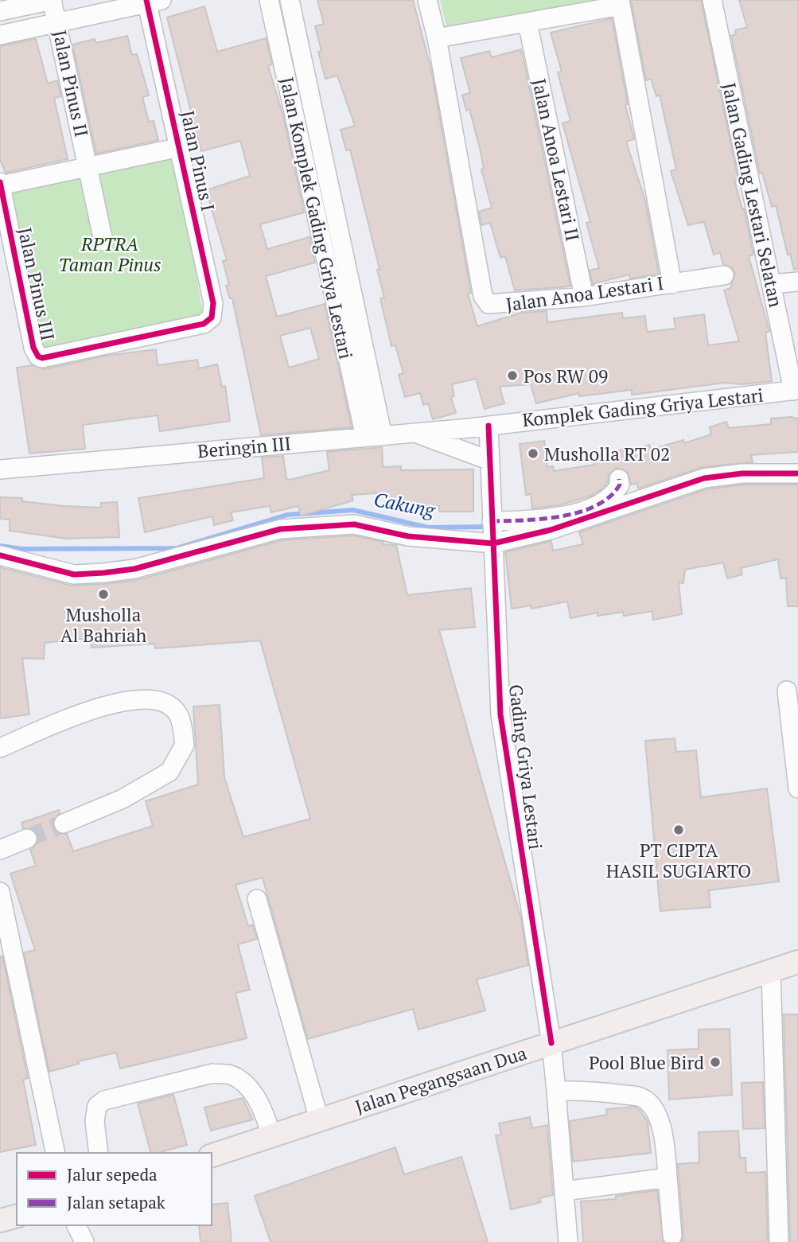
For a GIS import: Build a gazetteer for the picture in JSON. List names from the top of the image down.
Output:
{
  "streets": {
    "main road": ["Jalan Pegangsaan Dua"],
    "street": [
      "Jalan Pinus II",
      "Jalan Anoa Lestari II",
      "Jalan Pinus I",
      "Jalan Gading Lestari Selatan",
      "Jalan Komplek Gading Griya Lestari",
      "Jalan Pinus III",
      "Jalan Anoa Lestari I",
      "Komplek Gading Griya Lestari",
      "Beringin III",
      "Gading Griya Lestari"
    ]
  },
  "crossings": [
    ["Jalan Anoa Lestari II", "Jalan Anoa Lestari I"],
    ["Jalan Pinus I", "Jalan Pinus III"],
    ["Jalan Gading Lestari Selatan", "Komplek Gading Griya Lestari"],
    ["Jalan Komplek Gading Griya Lestari", "Beringin III"],
    ["Komplek Gading Griya Lestari", "Beringin III"],
    ["Komplek Gading Griya Lestari", "Gading Griya Lestari"],
    ["Beringin III", "Gading Griya Lestari"],
    ["Gading Griya Lestari", "Jalan Pegangsaan Dua"]
  ],
  "water": ["Cakung"],
  "parks": ["RPTRA Taman Pinus"],
  "places": [
    "Pos RW 09",
    "Musholla RT 02",
    "Musholla Al Bahriah",
    "PT CIPTA HASIL SUGIARTO",
    "Pool Blue Bird"
  ],
  "legend": ["Jalur sepeda", "Jalan setapak"]
}
